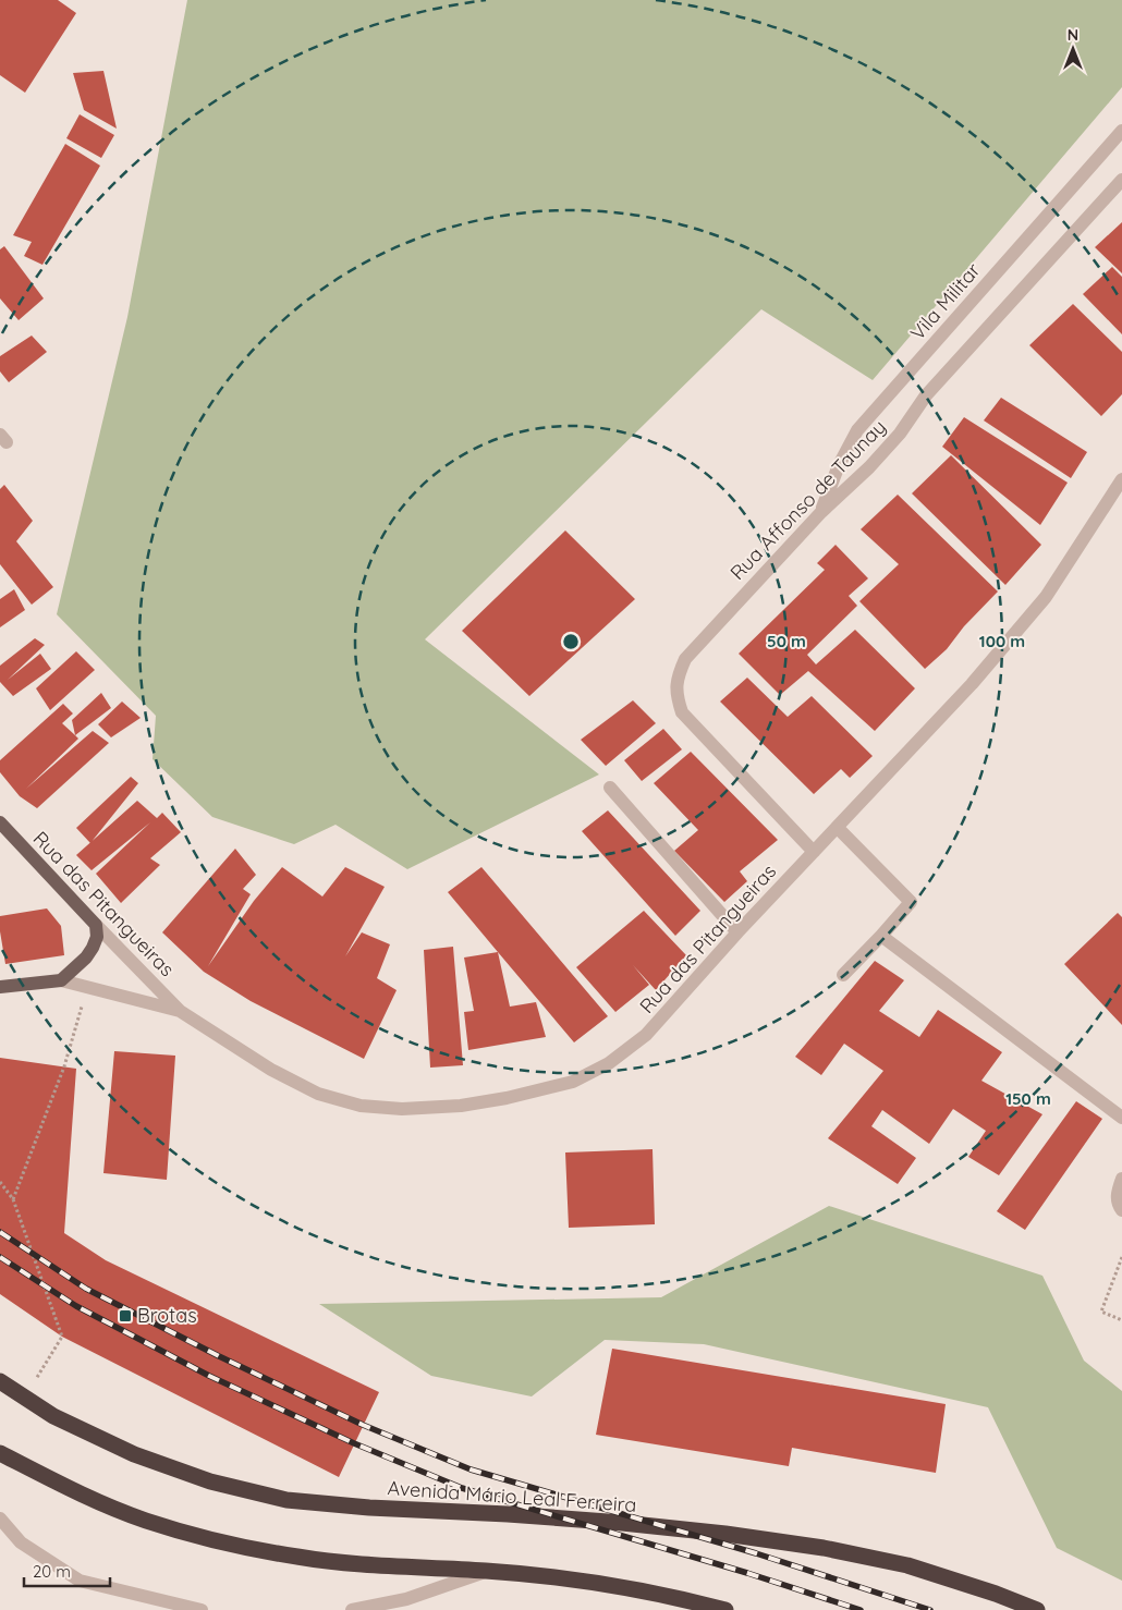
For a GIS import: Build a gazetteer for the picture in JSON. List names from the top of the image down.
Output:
{
  "streets": {
    "highway": ["Avenida Mário Leal Ferreira"],
    "main road": ["Rua das Pitangueiras"],
    "street": ["Vila Militar", "Rua Affonso de Taunay"]
  },
  "crossings": [
    ["Vila Militar", "Rua Affonso de Taunay"],
    ["Rua Affonso de Taunay", "Rua das Pitangueiras"]
  ],
  "places": {
    "transit": ["Brotas"]
  },
  "scale_bar": "20 m",
  "north": "top",
  "rings": ["50 m", "100 m", "150 m"]
}
